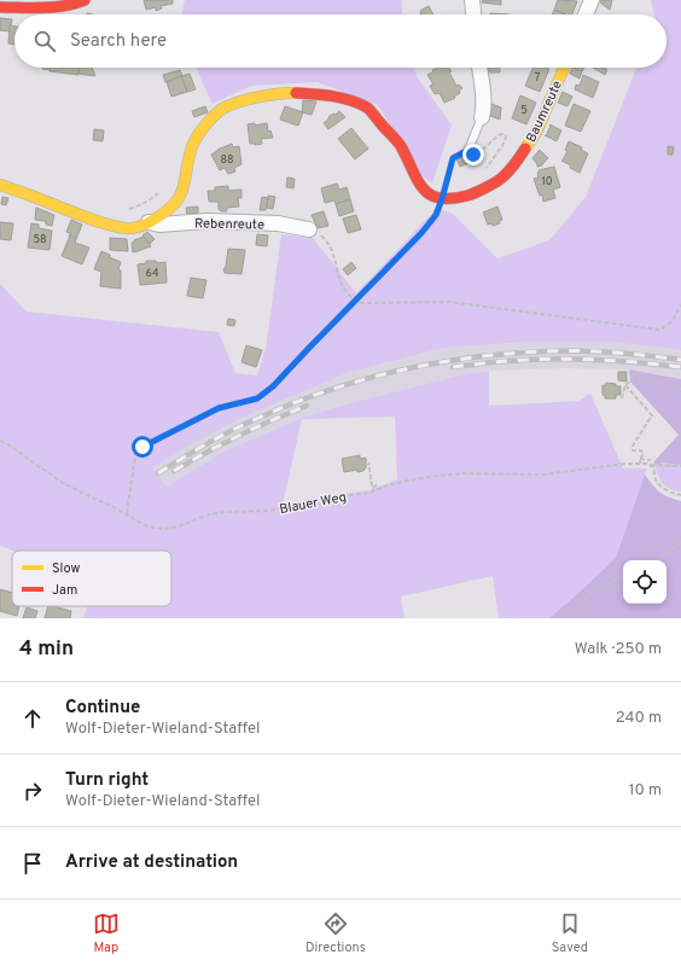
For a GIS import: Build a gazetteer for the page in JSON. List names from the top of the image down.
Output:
{
  "streets": {
    "street": ["Baumreute", "Rebenreute"],
    "path": ["Blauer Weg"]
  },
  "crossings": [
    ["Baumreute", "Rebenreute"]
  ],
  "house_numbers": [
    "7",
    "5",
    "88",
    "10",
    "58",
    "64"
  ],
  "legend": ["Slow", "Jam"],
  "page": {
    "search": "Search here",
    "heading": ["4 min", "Walk · 250 m"],
    "list": [
      ["Continue", "Wolf-Dieter-Wieland-Staffel", "240 m"],
      ["Turn right", "Wolf-Dieter-Wieland-Staffel", "10 m"],
      "Arrive at destination"
    ],
    "nav": ["Map", "Directions", "Saved"]
  }
}
